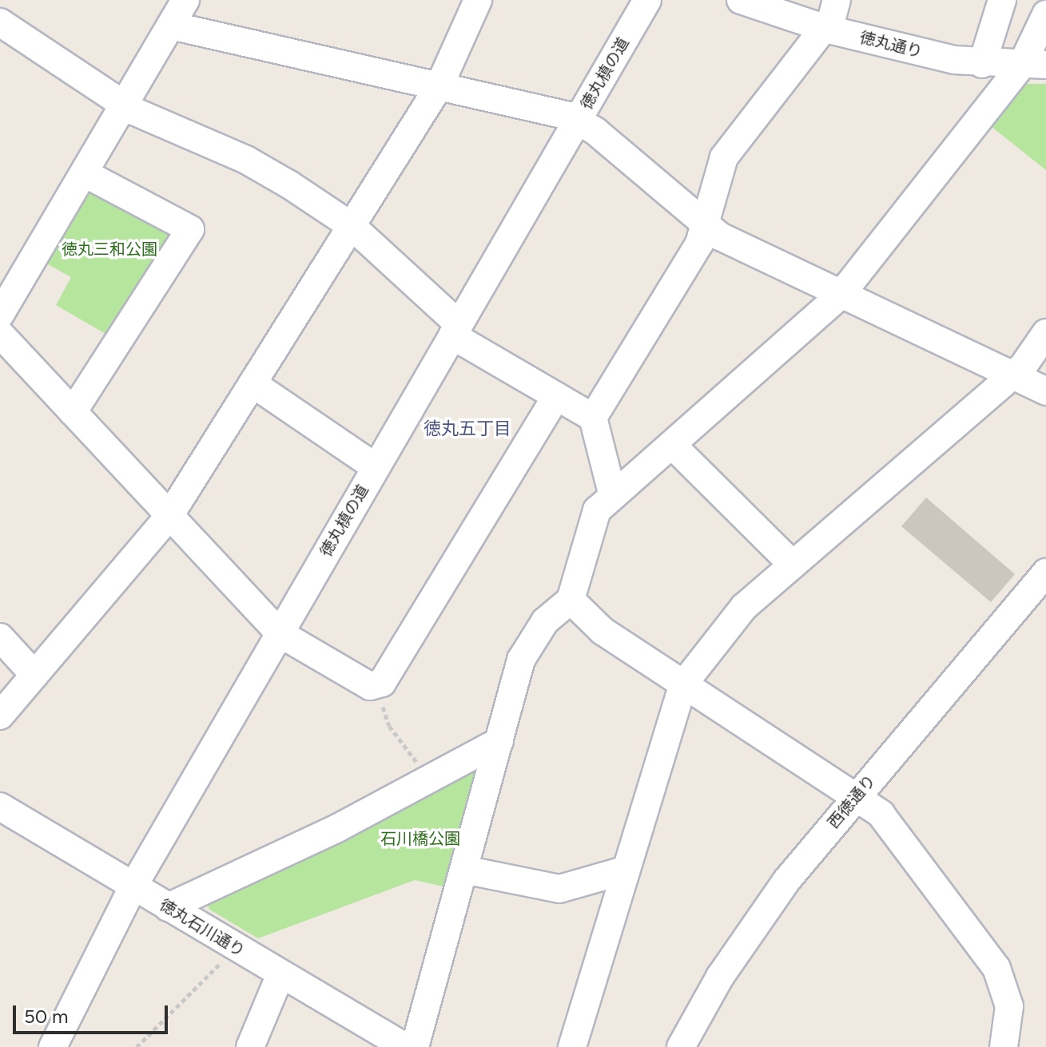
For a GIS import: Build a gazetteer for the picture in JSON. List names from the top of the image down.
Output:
{
  "streets": {
    "street": [
      "徳丸通り",
      "徳丸槙の道",
      "西徳通り",
      "徳丸石川通り"
    ]
  },
  "crossings": [
    ["徳丸槙の道", "徳丸石川通り"]
  ],
  "districts": ["徳丸五丁目"],
  "parks": ["徳丸三和公園", "石川橋公園"],
  "scale_bar": "50 m"
}
